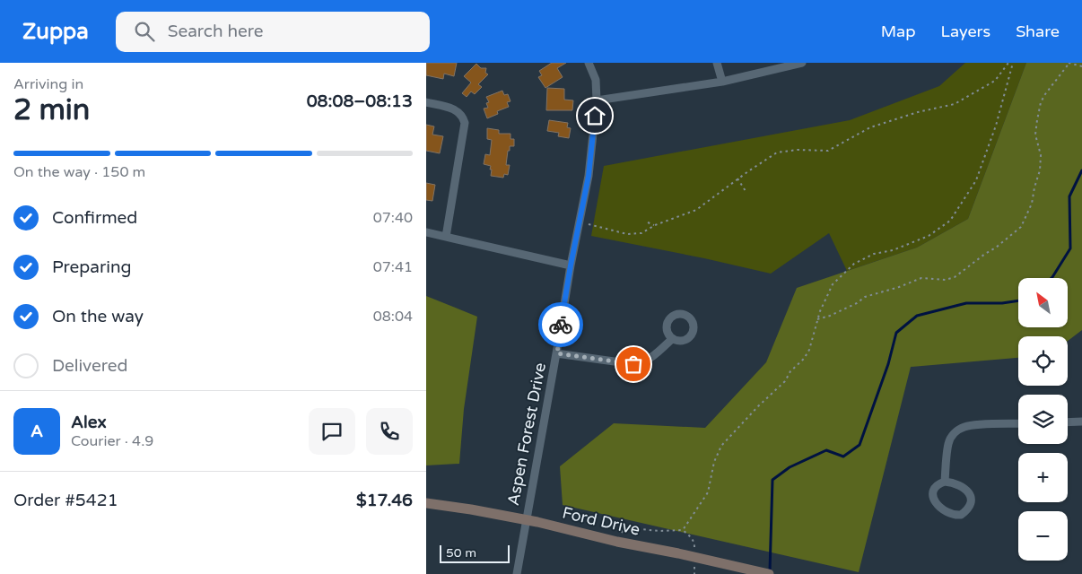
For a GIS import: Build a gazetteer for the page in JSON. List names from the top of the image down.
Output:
{
  "streets": {
    "main road": ["Ford Drive"],
    "street": ["Aspen Forest Drive"]
  },
  "crossings": [
    ["Aspen Forest Drive", "Ford Drive"]
  ],
  "scale_bar": "50 m",
  "north": "top left",
  "page": {
    "header": "Zuppa",
    "search": "Search here",
    "nav": ["Map", "Layers", "Share"],
    "heading": ["2 min", "Arriving in", "08:08–08:13"],
    "panel": [
      "Alex",
      "Courier · 4.9",
      "Order #5421",
      "$17.46"
    ],
    "bar": "On the way · 150 m",
    "list": [
      ["Confirmed", "07:40"],
      ["Preparing", "07:41"],
      ["On the way", "08:04"],
      "Delivered"
    ],
    "map_buttons": ["+", "−"],
    "round": "A",
    "scale": "50 m"
  }
}
